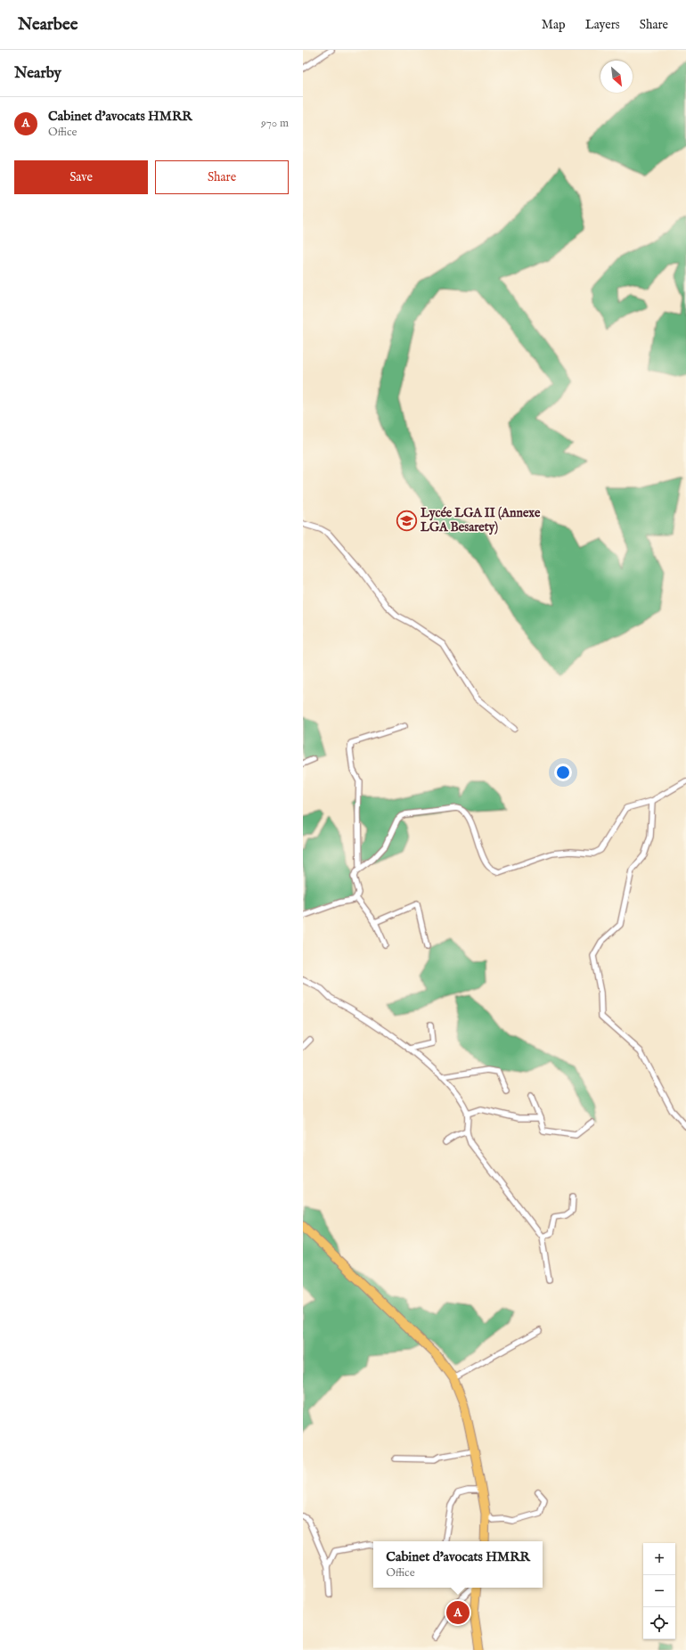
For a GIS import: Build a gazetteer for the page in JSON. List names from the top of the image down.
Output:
{
  "places": {
    "school or university": ["Lycée LGA II (Annexe LGA Besarety)"]
  },
  "north": "bottom right",
  "page": {
    "header": "Nearbee",
    "nav": ["Map", "Layers", "Share"],
    "heading": "Nearby",
    "list": [
      {
        "mark": "A",
        "name": "Cabinet d'avocats HMRR",
        "note": "Office",
        "value": "970 m"
      }
    ],
    "buttons": ["Save", "Share"],
    "popup": ["Cabinet d'avocats HMRR", "Office"],
    "map_buttons": ["+", "−"],
    "pins": "A"
  }
}
